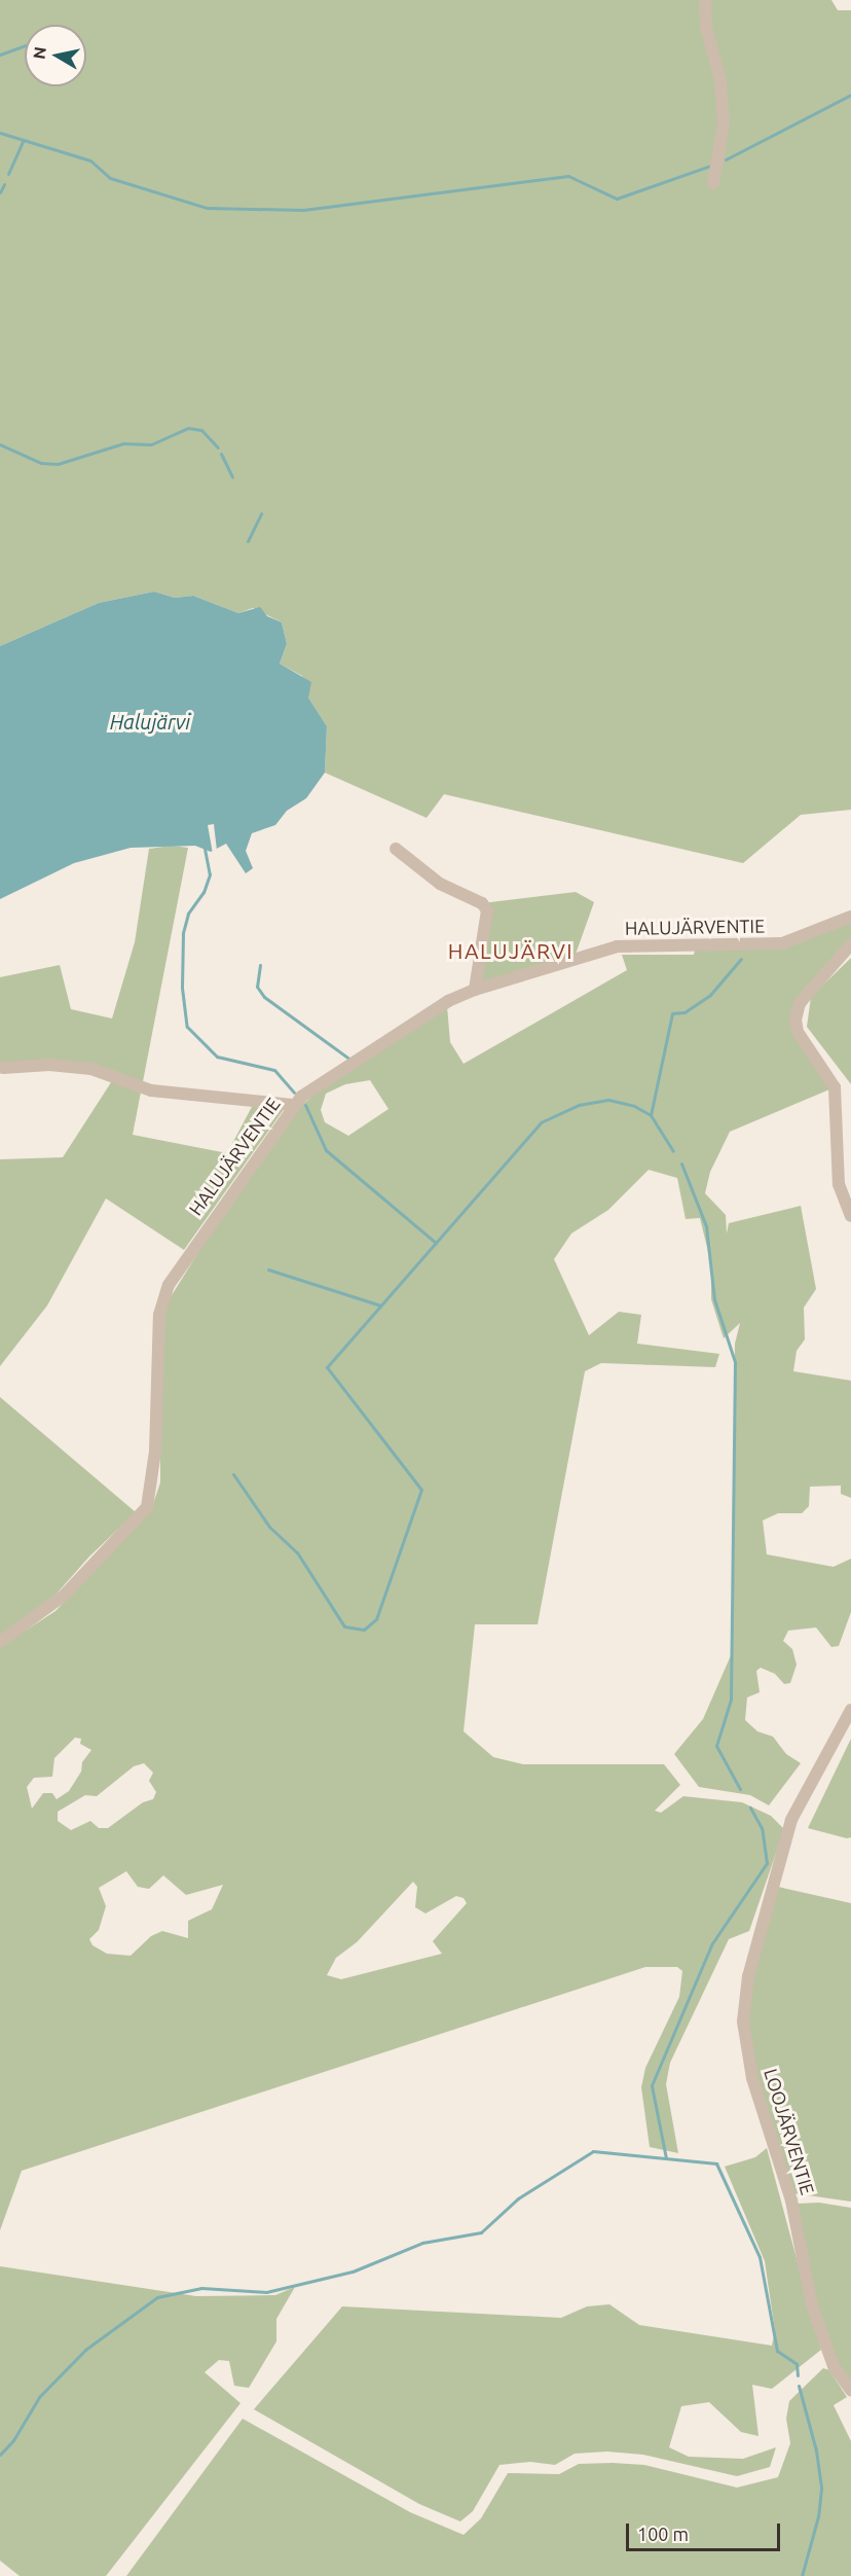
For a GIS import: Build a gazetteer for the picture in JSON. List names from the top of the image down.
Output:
{
  "streets": {
    "street": ["HALUJÄRVENTIE", "LOOJÄRVENTIE"]
  },
  "districts": ["HALUJÄRVI"],
  "water": ["Halujärvi"],
  "scale_bar": "100 m",
  "north": "left"
}
